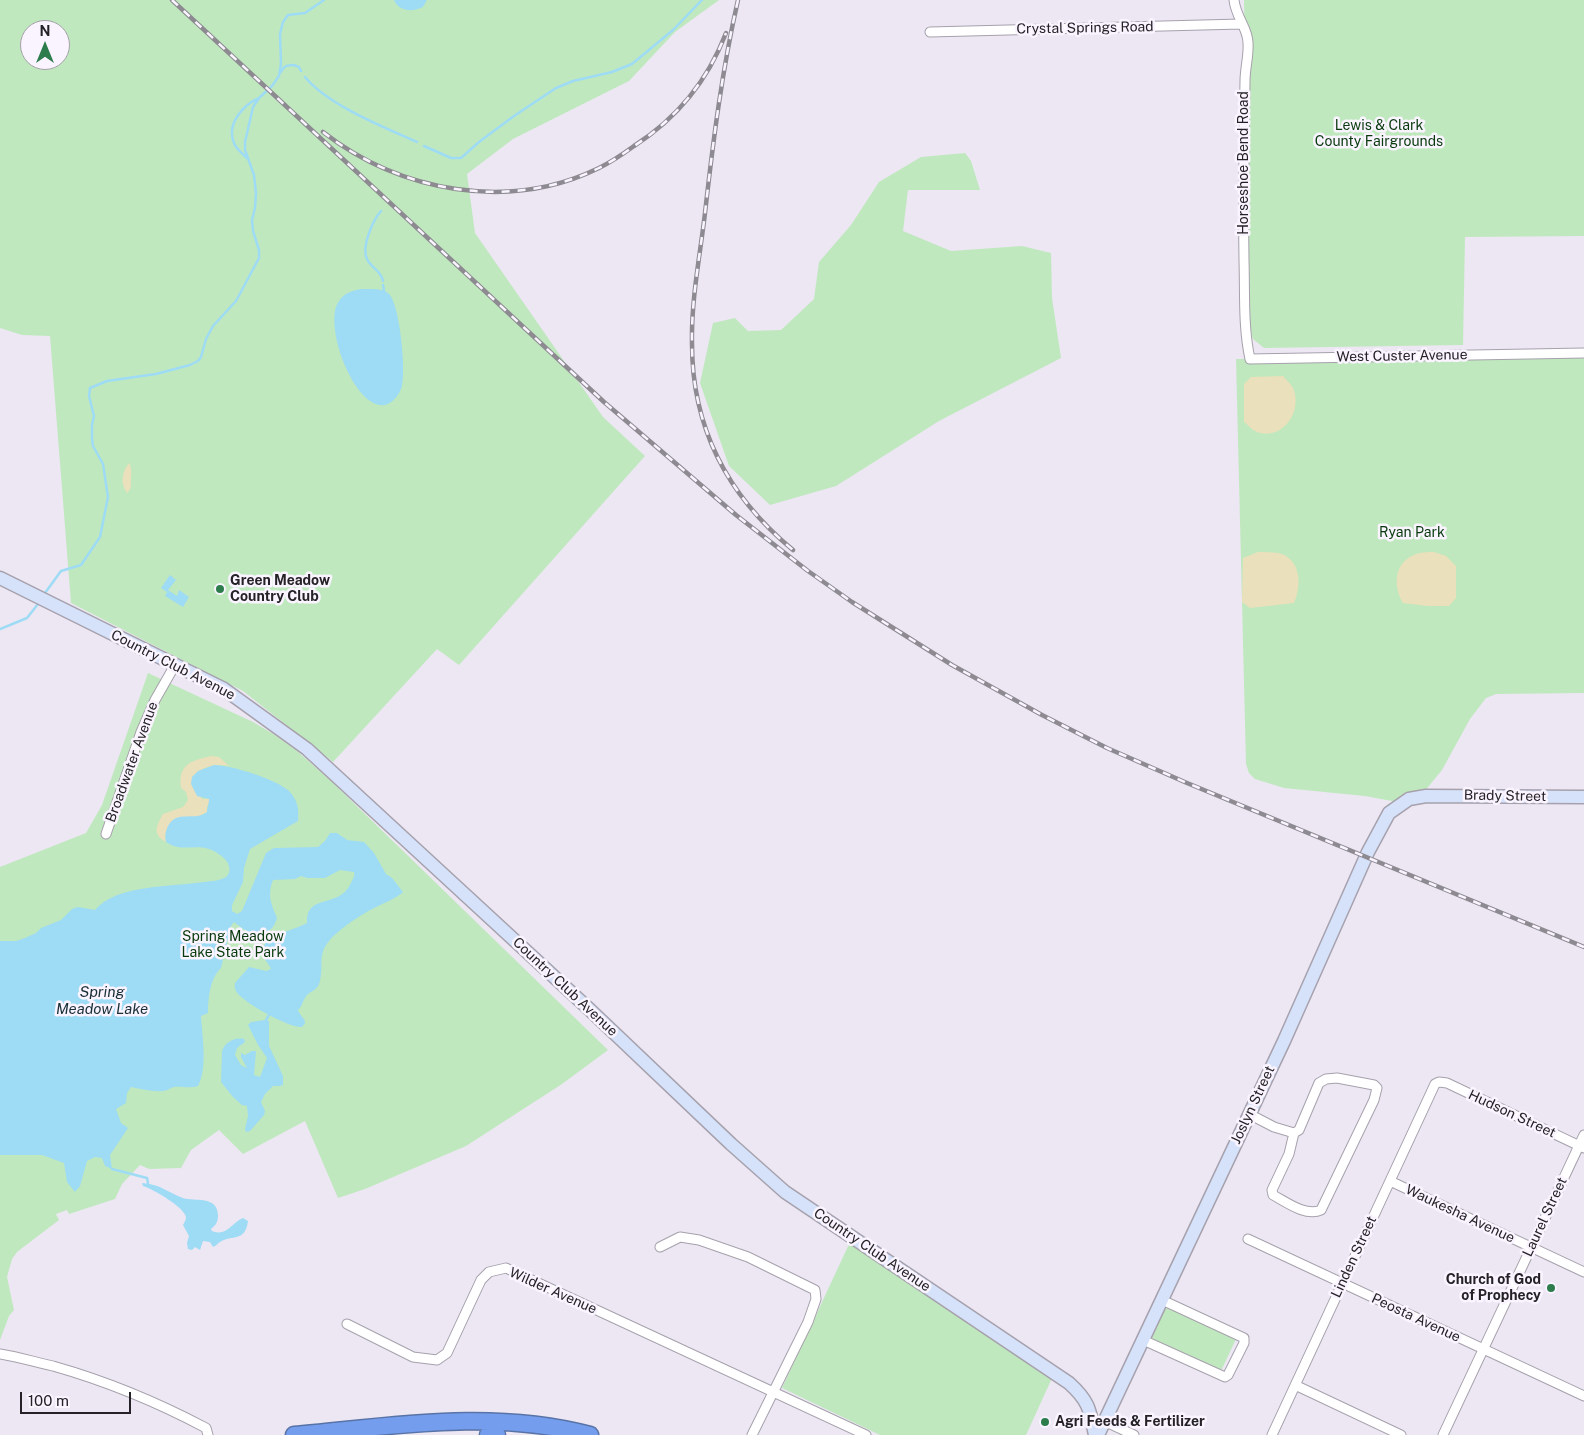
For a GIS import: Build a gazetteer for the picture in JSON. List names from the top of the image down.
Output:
{
  "streets": {
    "street": [
      "Crystal Springs Road",
      "Horseshoe Bend Road",
      "West Custer Avenue",
      "Country Club Avenue",
      "Broadwater Avenue",
      "Brady Street",
      "Joslyn Street",
      "Hudson Street",
      "Waukesha Avenue",
      "Laurel Street",
      "Linden Street",
      "Wilder Avenue",
      "Peosta Avenue"
    ]
  },
  "crossings": [
    ["Crystal Springs Road", "Horseshoe Bend Road"],
    ["Horseshoe Bend Road", "West Custer Avenue"],
    ["Country Club Avenue", "Broadwater Avenue"],
    ["Country Club Avenue", "Joslyn Street"],
    ["Brady Street", "Joslyn Street"],
    ["Hudson Street", "Laurel Street"],
    ["Hudson Street", "Linden Street"],
    ["Waukesha Avenue", "Laurel Street"],
    ["Waukesha Avenue", "Linden Street"],
    ["Laurel Street", "Peosta Avenue"],
    ["Linden Street", "Peosta Avenue"]
  ],
  "water": ["Spring Meadow Lake"],
  "parks": ["Lewis & Clark County Fairgrounds", "Ryan Park", "Spring Meadow Lake State Park"],
  "places": ["Green Meadow Country Club", "Church of God of Prophecy", "Agri Feeds & Fertilizer"],
  "scale_bar": "100 m",
  "north": "top"
}
